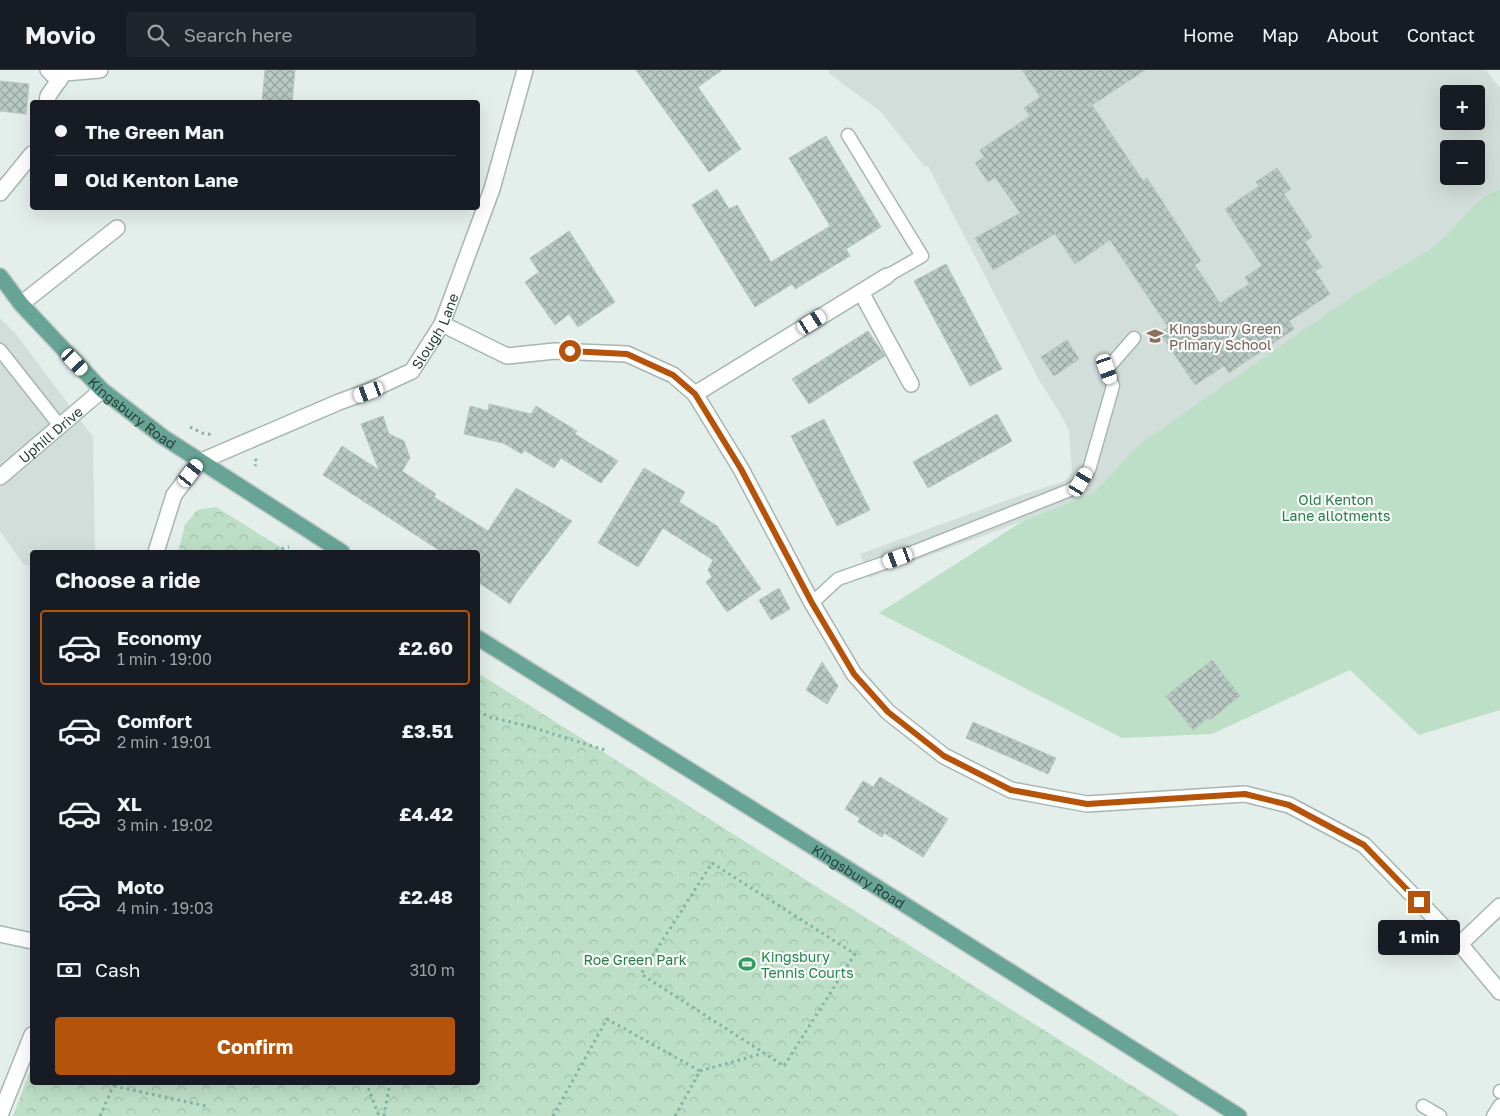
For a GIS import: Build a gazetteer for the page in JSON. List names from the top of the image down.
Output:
{
  "streets": {
    "main road": ["Kingsbury Road"],
    "street": ["Slough Lane", "Uphill Drive"]
  },
  "crossings": [
    ["Slough Lane", "Kingsbury Road"],
    ["Kingsbury Road", "Uphill Drive"]
  ],
  "parks": ["Old Kenton Lane allotments", "Roe Green Park"],
  "places": {
    "school or university": ["Kingsbury Green Primary School"],
    "sports": ["Kingsbury Tennis Courts"]
  },
  "page": {
    "header": "Movio",
    "search": "Search here",
    "nav": [
      "Home",
      "Map",
      "About",
      "Contact"
    ],
    "map_buttons": ["+", "−"],
    "banner": ["The Green Man", "Old Kenton Lane"],
    "heading": "Choose a ride",
    "list": [
      {
        "name": "Economy",
        "note": "1 min · 19:00",
        "value": "£2.60"
      },
      {
        "name": "Comfort",
        "note": "2 min · 19:01",
        "value": "£3.51"
      },
      {
        "name": "XL",
        "note": "3 min · 19:02",
        "value": "£4.42"
      },
      {
        "name": "Moto",
        "note": "4 min · 19:03",
        "value": "£2.48"
      }
    ],
    "bubble": "1 min",
    "pay": ["Cash", "310 m"],
    "buttons": "Confirm"
  }
}
